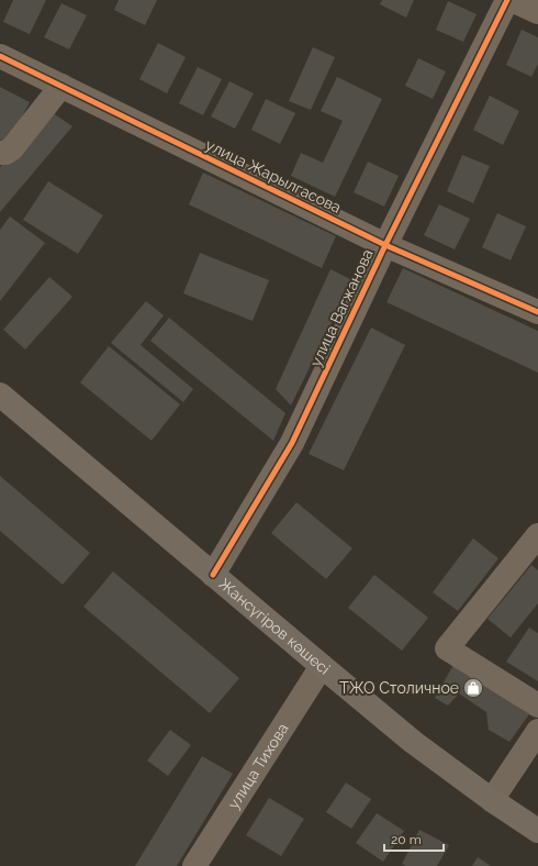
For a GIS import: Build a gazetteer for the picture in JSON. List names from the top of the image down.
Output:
{
  "streets": {
    "main road": ["Жансүгіров көшесі"],
    "street": ["улица Жарылгасова", "улица Вагжанова", "улица Тихова"]
  },
  "crossings": [
    ["улица Жарылгасова", "улица Вагжанова"],
    ["улица Вагжанова", "Жансүгіров көшесі"],
    ["Жансүгіров көшесі", "улица Тихова"]
  ],
  "places": {
    "shop": ["ТЖО Столичное"]
  },
  "scale_bar": "20 m"
}
